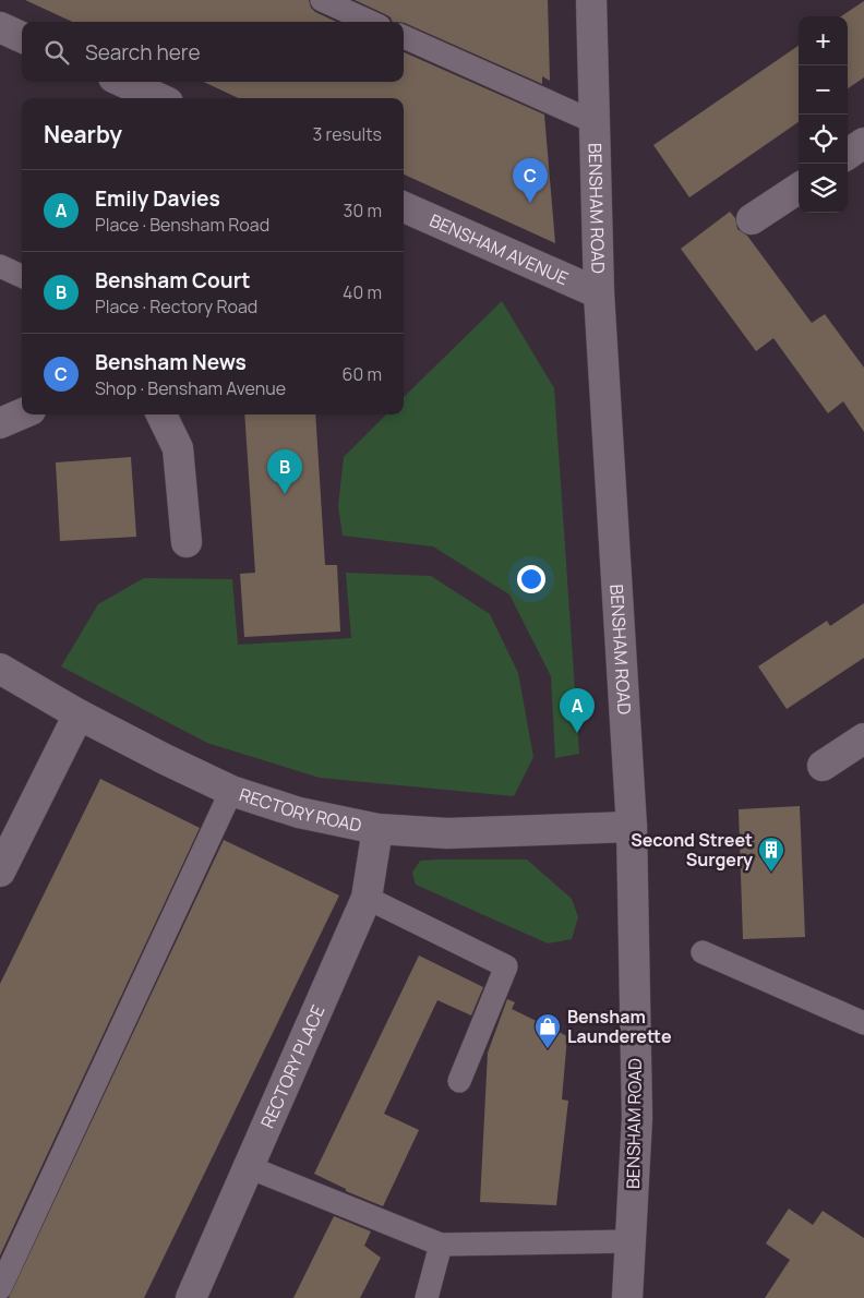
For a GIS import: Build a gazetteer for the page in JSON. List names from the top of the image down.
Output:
{
  "streets": {
    "street": [
      "BENSHAM ROAD",
      "BENSHAM AVENUE",
      "RECTORY ROAD",
      "RECTORY PLACE"
    ]
  },
  "crossings": [
    ["BENSHAM ROAD", "BENSHAM AVENUE"],
    ["BENSHAM ROAD", "RECTORY ROAD"],
    ["RECTORY ROAD", "RECTORY PLACE"]
  ],
  "places": {
    "building": ["Second Street Surgery"],
    "shop": ["Bensham Launderette"]
  },
  "page": {
    "map_buttons": ["+", "−"],
    "search": "Search here",
    "heading": ["Nearby", "3 results"],
    "pins": ["C", "B", "A"],
    "list": [
      {
        "mark": "A",
        "name": "Emily Davies",
        "note": "Place · Bensham Road",
        "value": "30 m"
      },
      {
        "mark": "B",
        "name": "Bensham Court",
        "note": "Place · Rectory Road",
        "value": "40 m"
      },
      {
        "mark": "C",
        "name": "Bensham News",
        "note": "Shop · Bensham Avenue",
        "value": "60 m"
      }
    ]
  }
}
